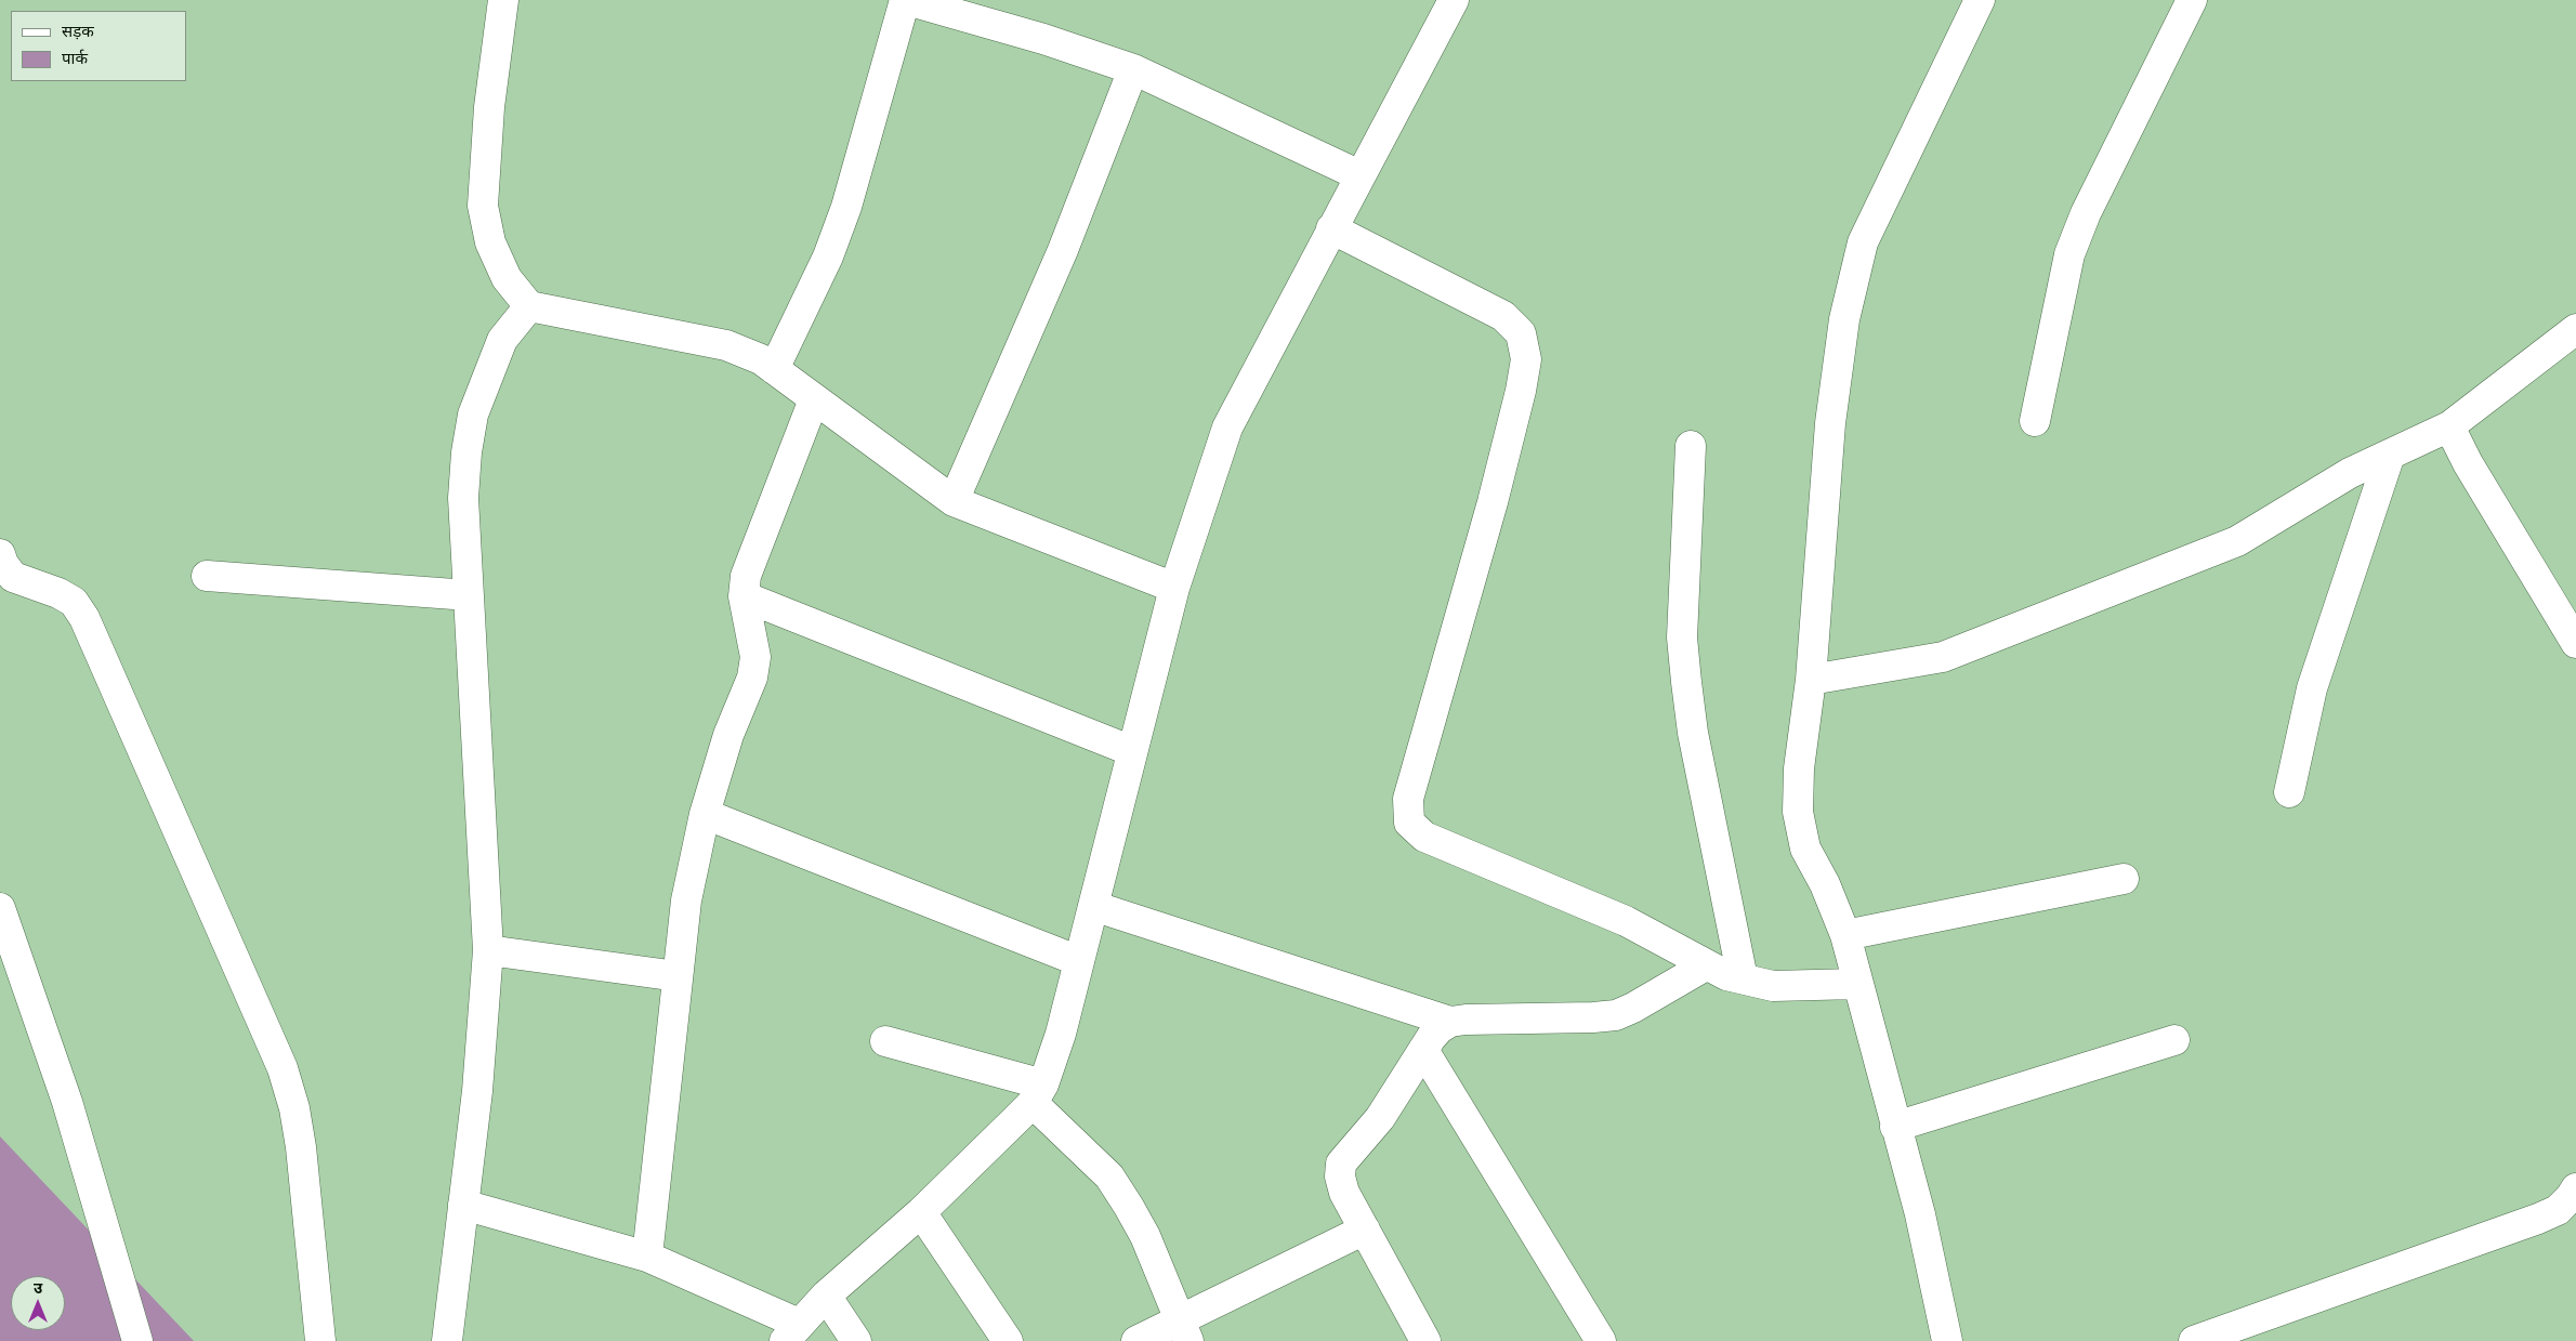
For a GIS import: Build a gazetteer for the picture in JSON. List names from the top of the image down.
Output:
{
  "legend": ["सड़क", "पार्क"],
  "north": "top"
}
